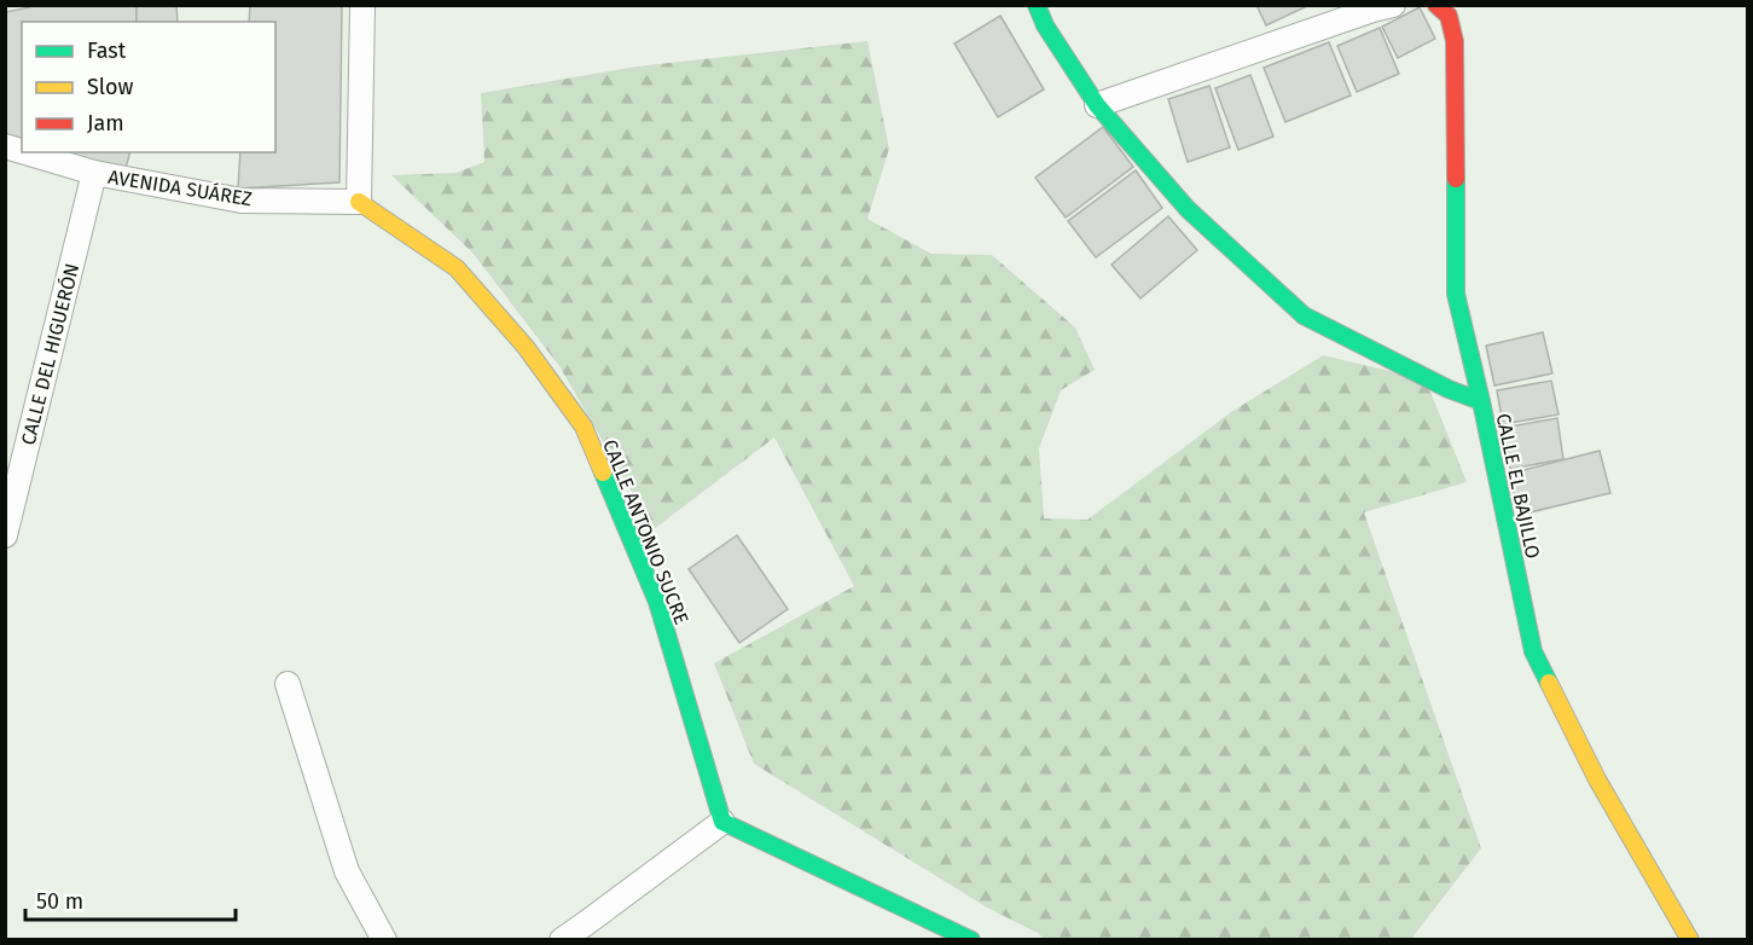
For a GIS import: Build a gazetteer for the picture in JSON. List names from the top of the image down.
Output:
{
  "streets": {
    "street": [
      "AVENIDA SUÁREZ",
      "CALLE DEL HIGUERÓN",
      "CALLE EL BAJILLO",
      "CALLE ANTONIO SUCRE"
    ]
  },
  "crossings": [
    ["AVENIDA SUÁREZ", "CALLE DEL HIGUERÓN"],
    ["AVENIDA SUÁREZ", "CALLE ANTONIO SUCRE"]
  ],
  "legend": ["Fast", "Slow", "Jam"],
  "scale_bar": "50 m"
}
